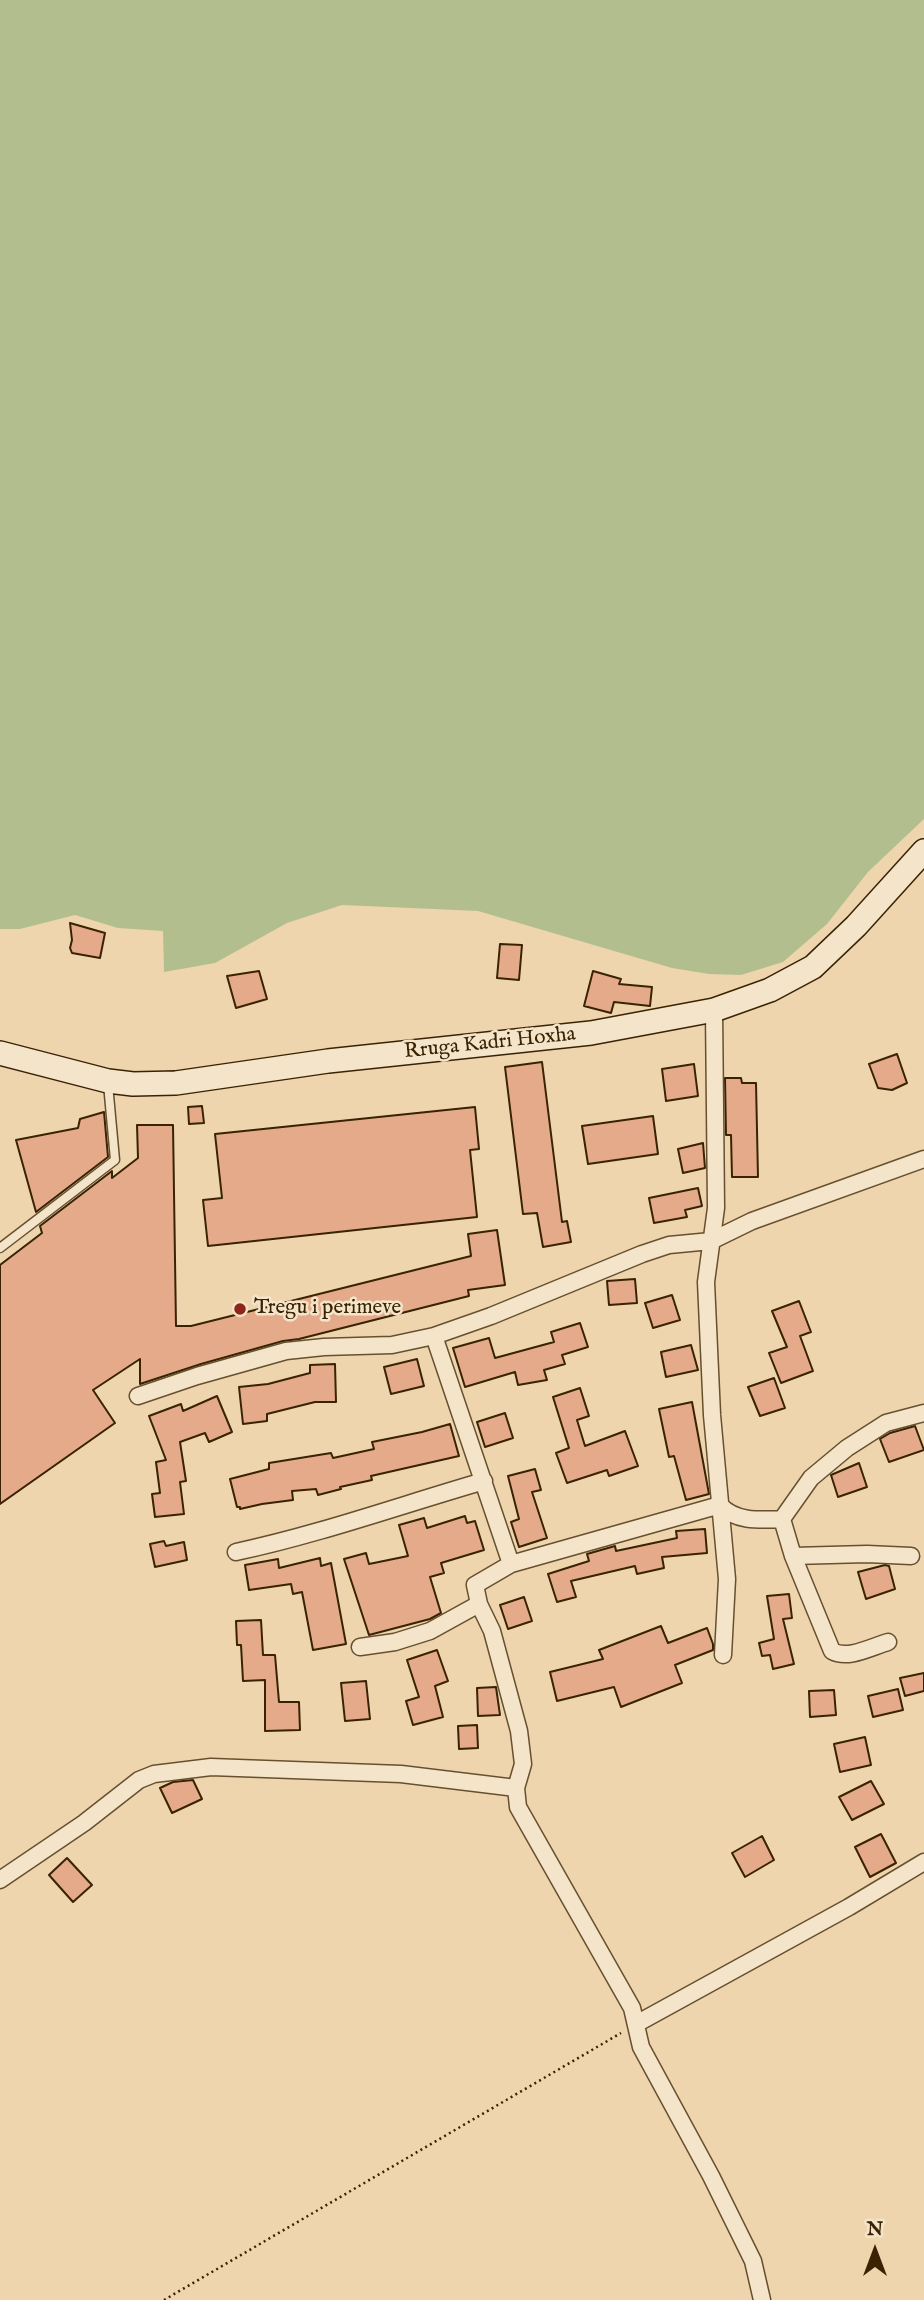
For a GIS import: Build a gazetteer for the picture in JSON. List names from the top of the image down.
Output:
{
  "streets": {
    "main road": ["Rruga Kadri Hoxha"]
  },
  "places": ["Tregu i perimeve"],
  "north": "top"
}
